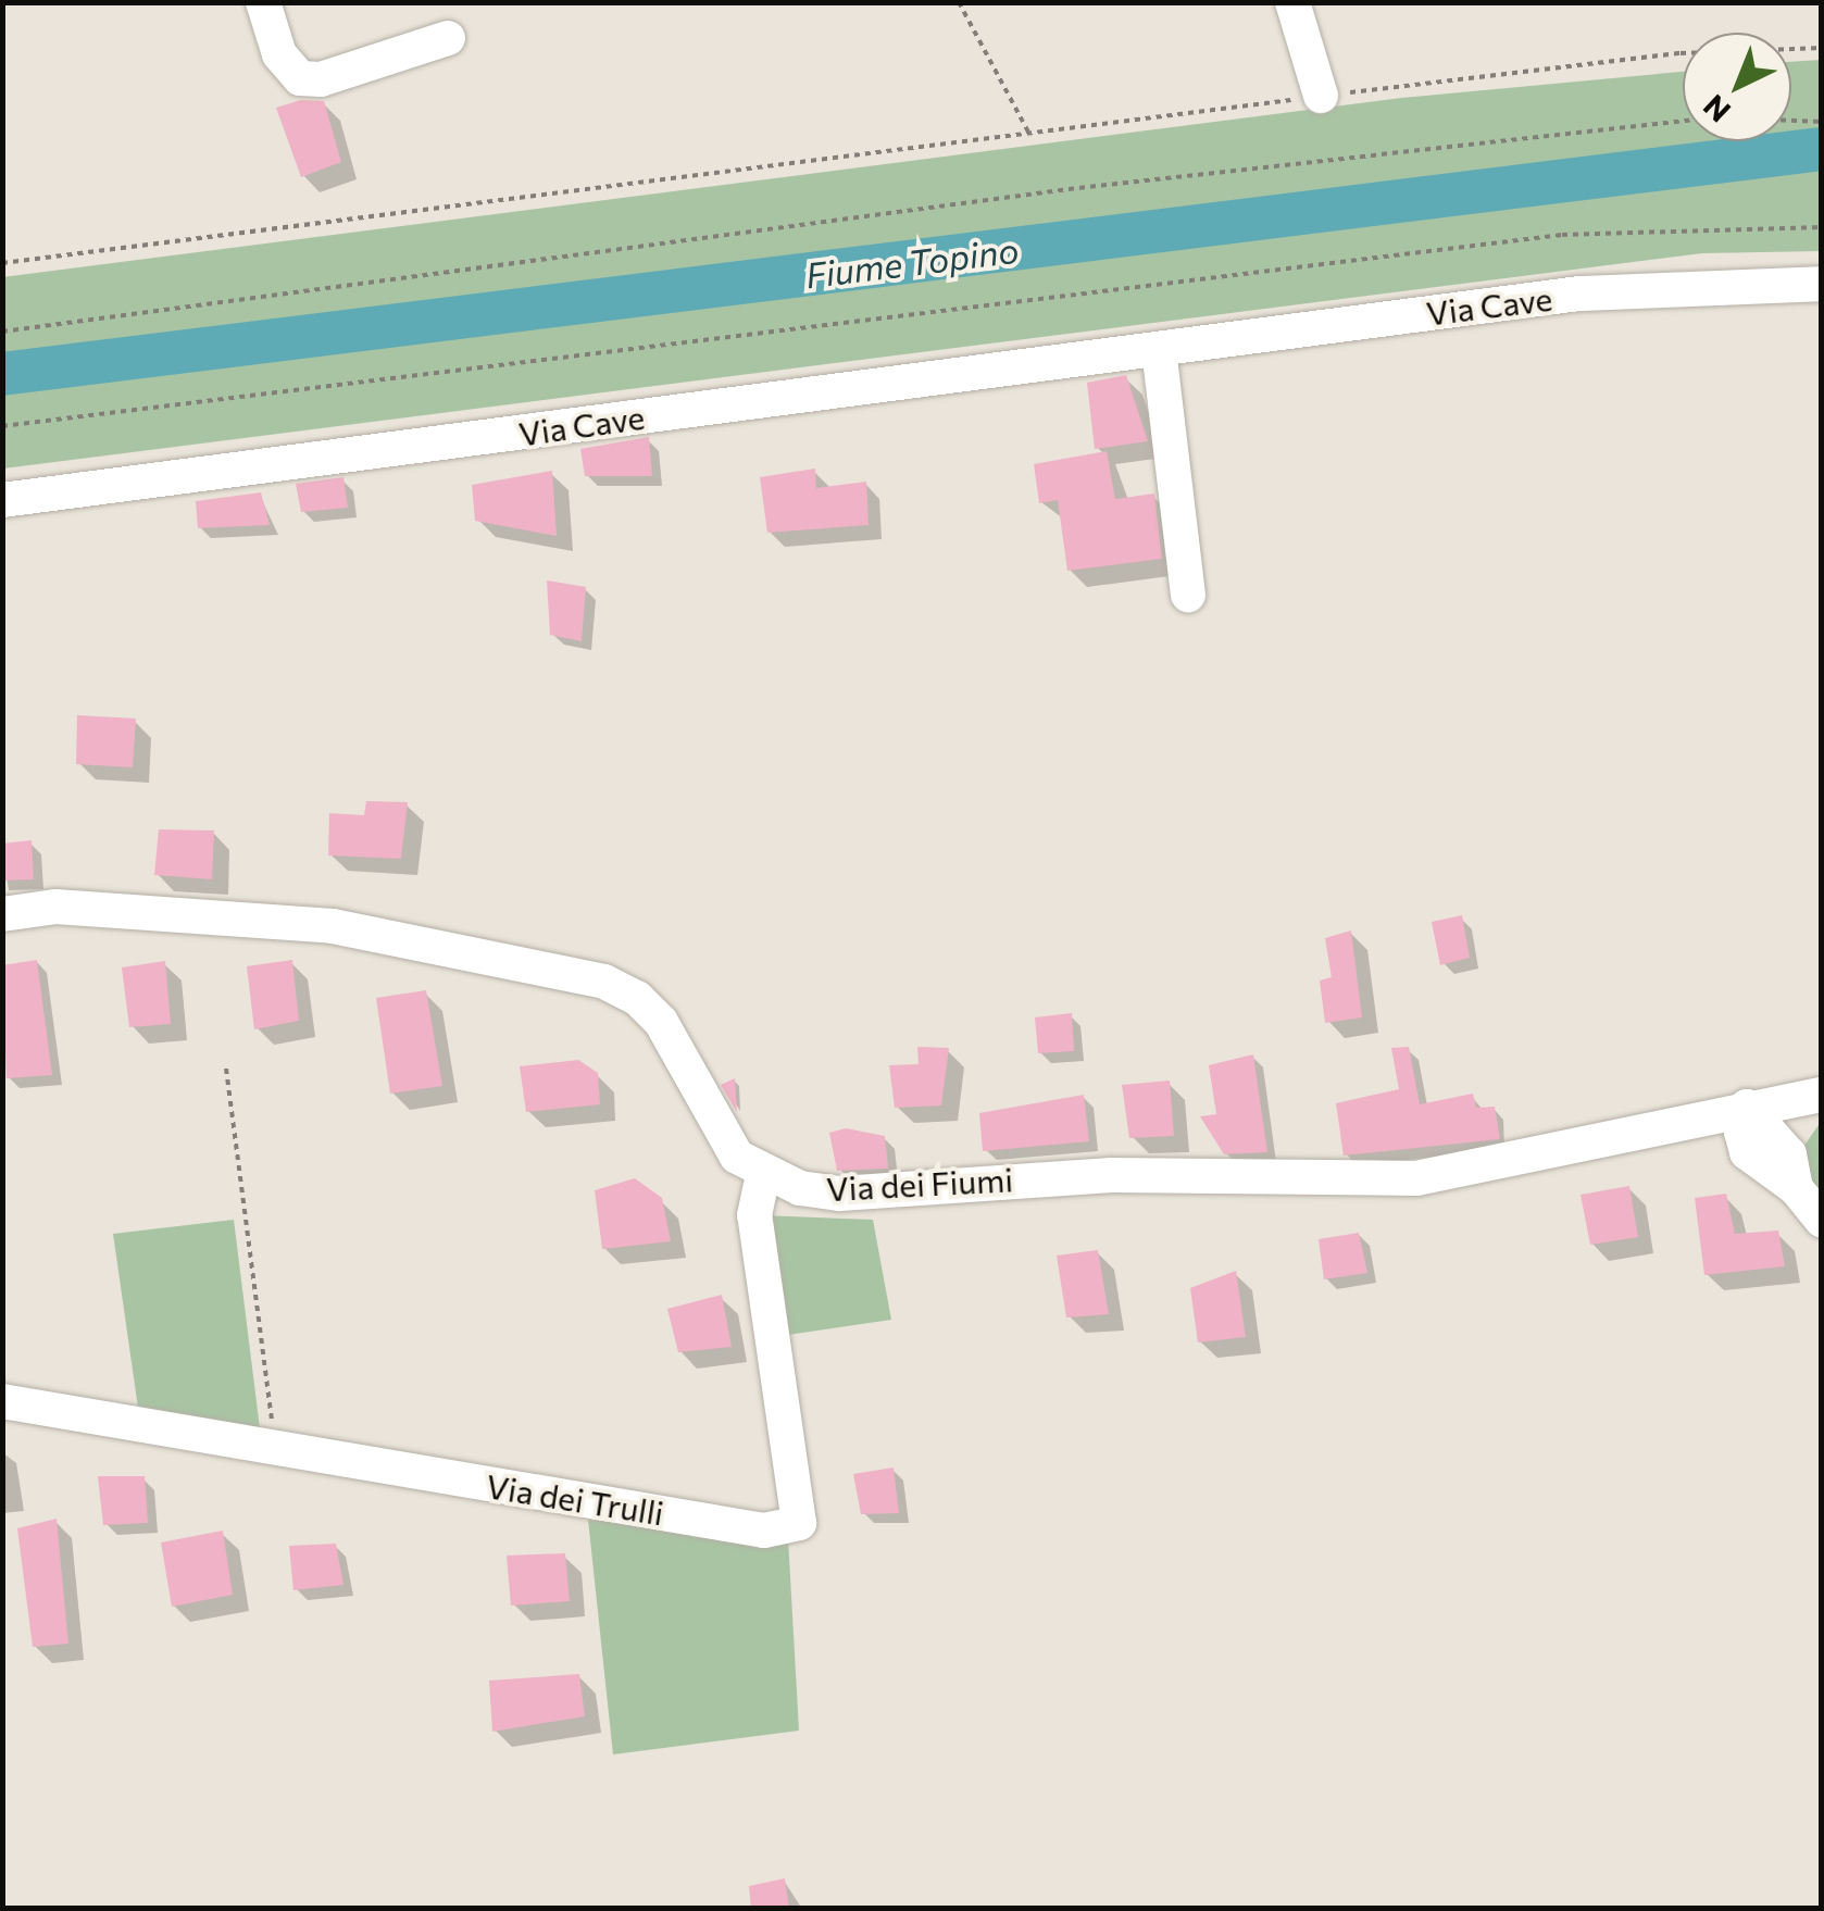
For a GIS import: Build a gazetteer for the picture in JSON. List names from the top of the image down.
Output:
{
  "streets": {
    "street": ["Via Cave", "Via dei Fiumi", "Via dei Trulli"]
  },
  "crossings": [
    ["Via dei Fiumi", "Via dei Trulli"]
  ],
  "water": ["Fiume Topino"],
  "north": "bottom left"
}
